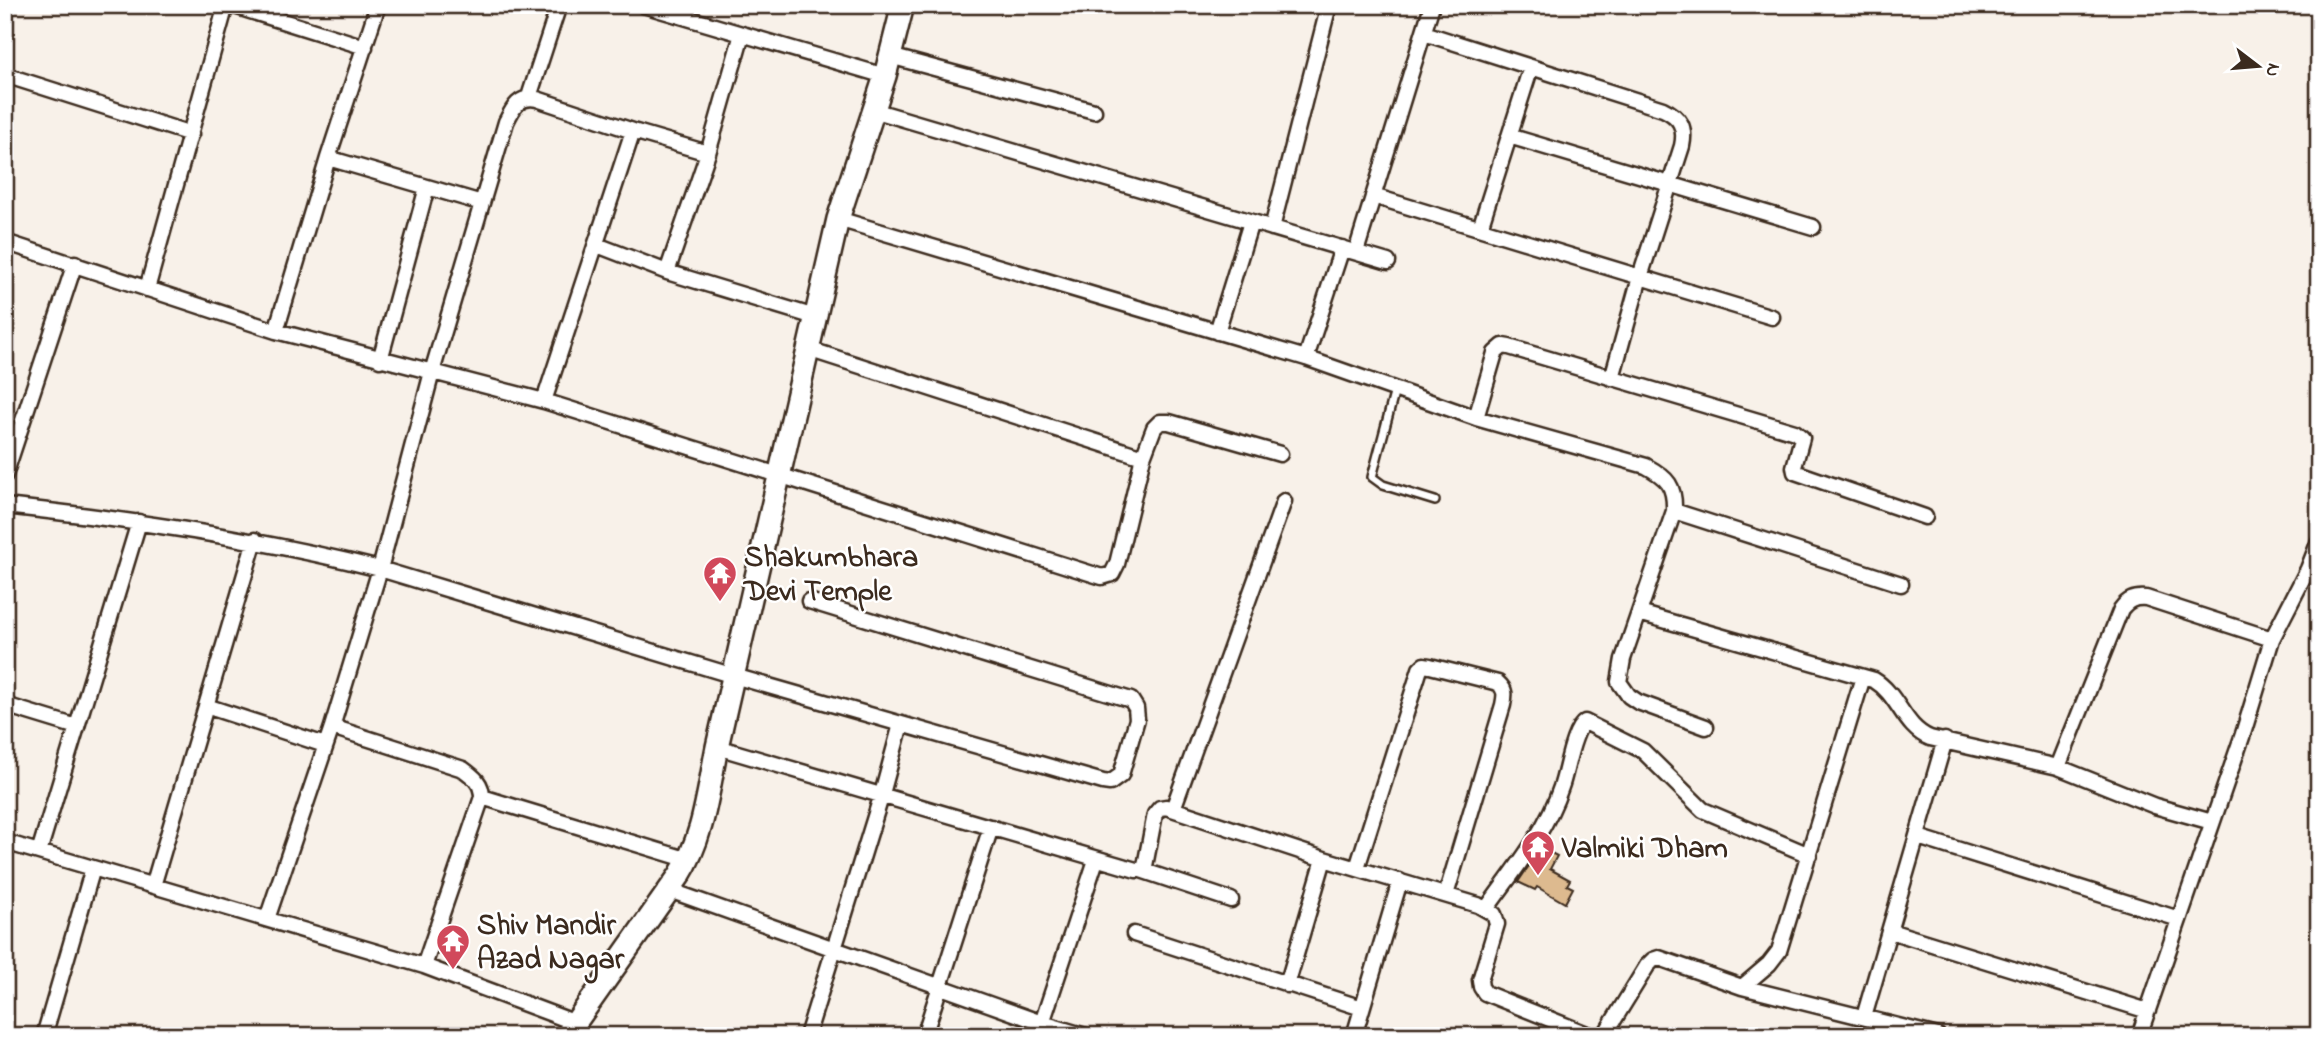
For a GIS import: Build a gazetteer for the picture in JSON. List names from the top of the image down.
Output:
{
  "places": {
    "temple": ["Shakumbhara Devi Temple", "Valmiki Dham", "Shiv Mandir Azad Nagar"]
  },
  "north": "right"
}
